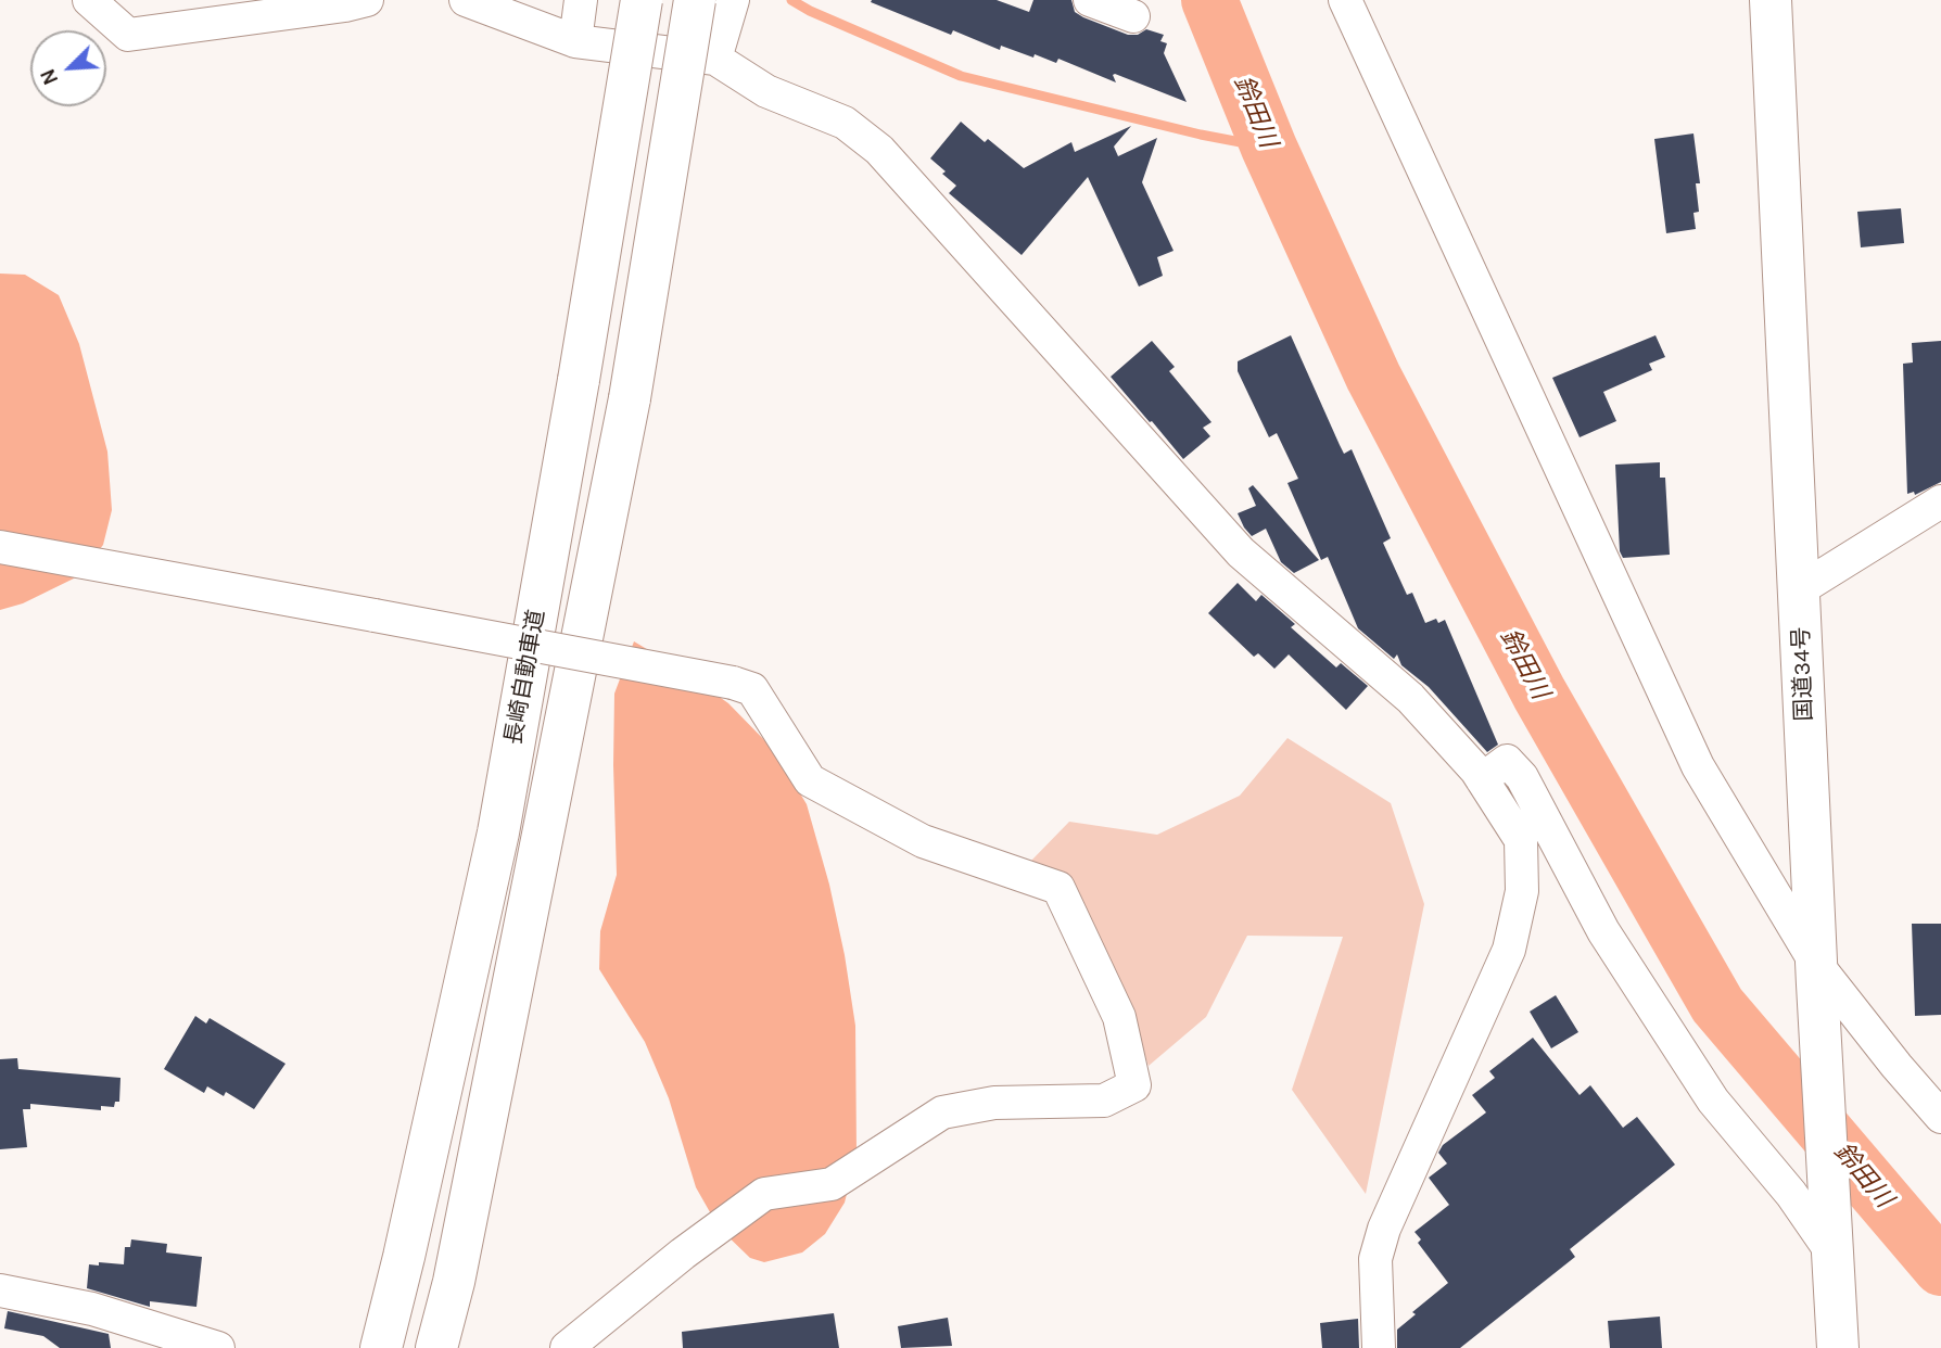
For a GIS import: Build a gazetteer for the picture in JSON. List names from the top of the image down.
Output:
{
  "streets": {
    "highway": ["国道34号", "長崎自動車道"]
  },
  "water": ["鈴田川"],
  "north": "bottom left"
}
